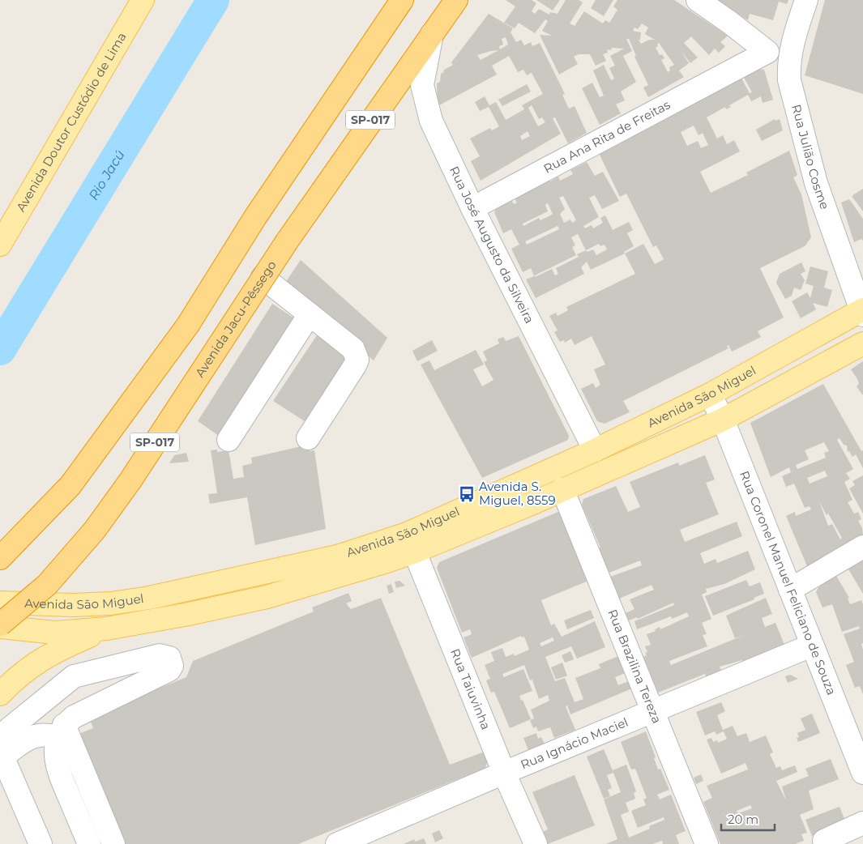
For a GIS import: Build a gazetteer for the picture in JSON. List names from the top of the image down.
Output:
{
  "streets": {
    "highway": ["SP-017", "Avenida Jacu-Pêssego"],
    "main road": ["Avenida Doutor Custódio de Lima", "Avenida São Miguel"],
    "street": [
      "Rua Ana Rita de Freitas",
      "Rua Julião Cosme",
      "Rua José Augusto da Silveira",
      "Rua Coronel Manuel Feliciano de Souza",
      "Rua Brazilina Tereza",
      "Rua Taiuvinha",
      "Rua Ignácio Maciel"
    ]
  },
  "crossings": [
    ["Rua Ana Rita de Freitas", "Rua José Augusto da Silveira"],
    ["Rua Julião Cosme", "Avenida São Miguel"],
    ["Rua José Augusto da Silveira", "Avenida Jacu-Pêssego"],
    ["Rua José Augusto da Silveira", "Avenida São Miguel"],
    ["Avenida Jacu-Pêssego", "Avenida São Miguel"],
    ["Avenida São Miguel", "Rua Coronel Manuel Feliciano de Souza"],
    ["Avenida São Miguel", "Rua Brazilina Tereza"],
    ["Avenida São Miguel", "Rua Taiuvinha"],
    ["Rua Coronel Manuel Feliciano de Souza", "Rua Ignácio Maciel"],
    ["Rua Brazilina Tereza", "Rua Ignácio Maciel"],
    ["Rua Taiuvinha", "Rua Ignácio Maciel"]
  ],
  "water": ["Rio Jacú"],
  "places": {
    "bus stop": ["Avenida S. Miguel, 8559"]
  },
  "scale_bar": "20 m"
}
